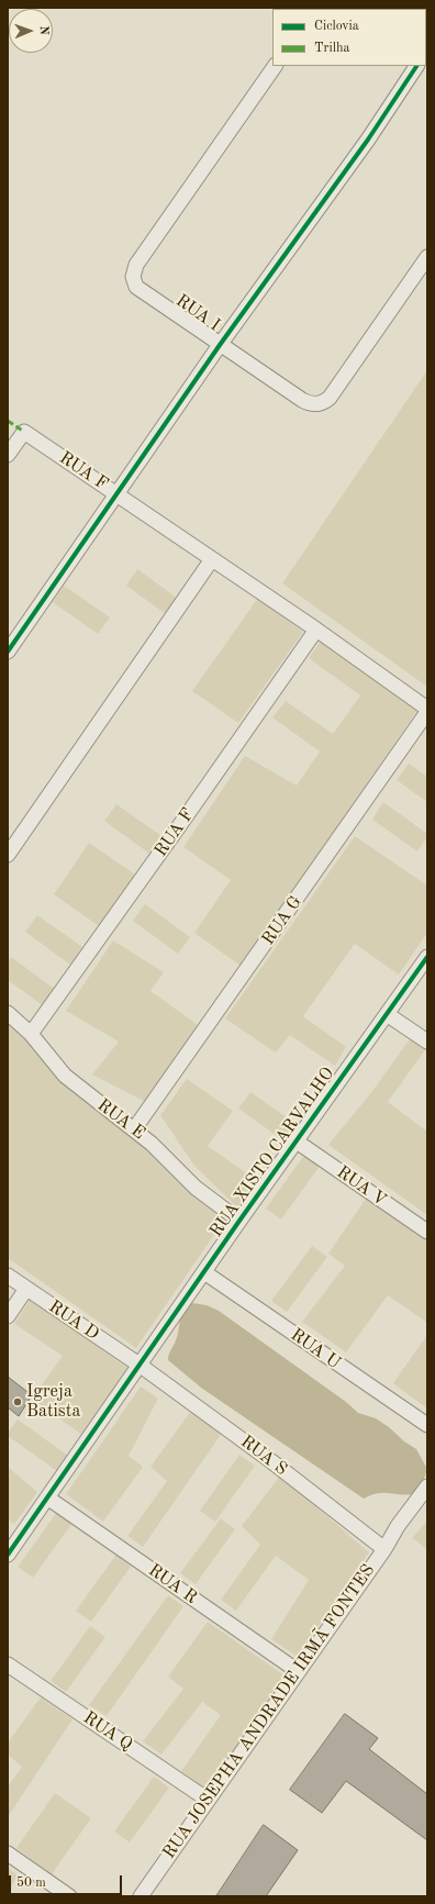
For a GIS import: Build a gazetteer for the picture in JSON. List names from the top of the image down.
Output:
{
  "streets": {
    "street": [
      "RUA I",
      "RUA F",
      "RUA G",
      "RUA E",
      "RUA XISTO CARVALHO",
      "RUA V",
      "RUA D",
      "RUA U",
      "RUA S",
      "RUA R",
      "RUA JOSEPHA ANDRADE IRMÃ FONTES",
      "RUA Q"
    ]
  },
  "crossings": [
    ["RUA F", "RUA G"],
    ["RUA F", "RUA E"],
    ["RUA G", "RUA E"],
    ["RUA E", "RUA XISTO CARVALHO"],
    ["RUA XISTO CARVALHO", "RUA V"],
    ["RUA XISTO CARVALHO", "RUA D"],
    ["RUA XISTO CARVALHO", "RUA U"],
    ["RUA XISTO CARVALHO", "RUA S"],
    ["RUA XISTO CARVALHO", "RUA R"],
    ["RUA D", "RUA S"],
    ["RUA S", "RUA JOSEPHA ANDRADE IRMÃ FONTES"],
    ["RUA R", "RUA JOSEPHA ANDRADE IRMÃ FONTES"],
    ["RUA JOSEPHA ANDRADE IRMÃ FONTES", "RUA Q"]
  ],
  "places": ["Igreja Batista"],
  "legend": ["Ciclovia", "Trilha"],
  "scale_bar": "50 m",
  "north": "right"
}
